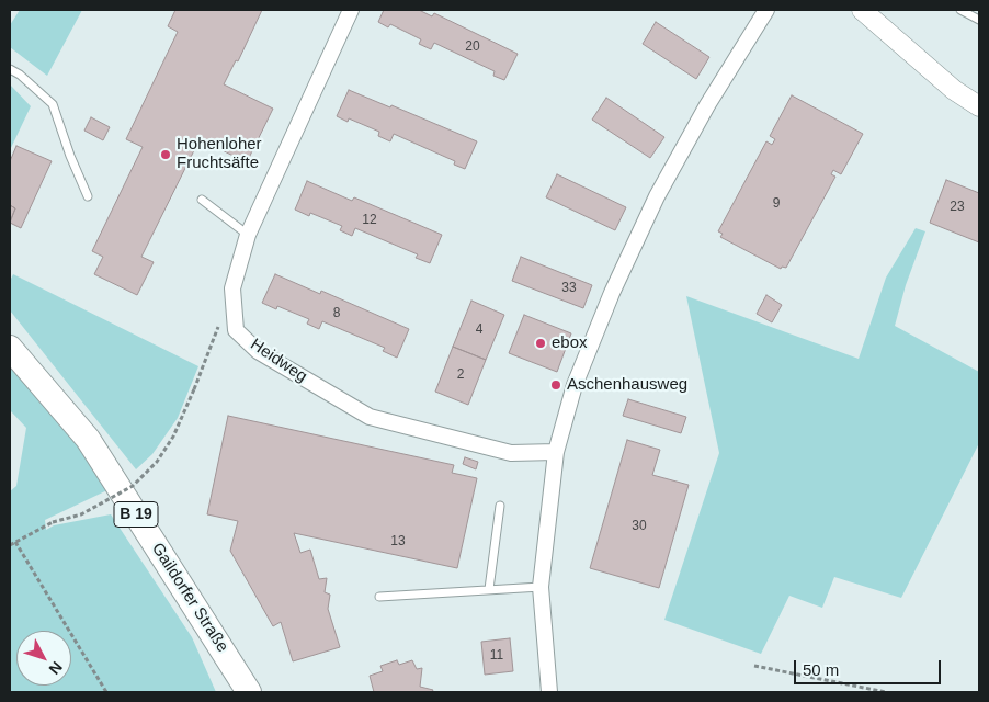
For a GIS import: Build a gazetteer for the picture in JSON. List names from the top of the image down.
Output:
{
  "streets": {
    "main road": ["B 19", "Gaildorfer Straße"],
    "street": ["Heidweg"]
  },
  "places": ["Hohenloher Fruchtsäfte", "ebox", "Aschenhausweg"],
  "house_numbers": [
    "20",
    "9",
    "23",
    "12",
    "33",
    "8",
    "4",
    "2",
    "30",
    "13",
    "11"
  ],
  "scale_bar": "50 m",
  "north": "bottom right"
}
